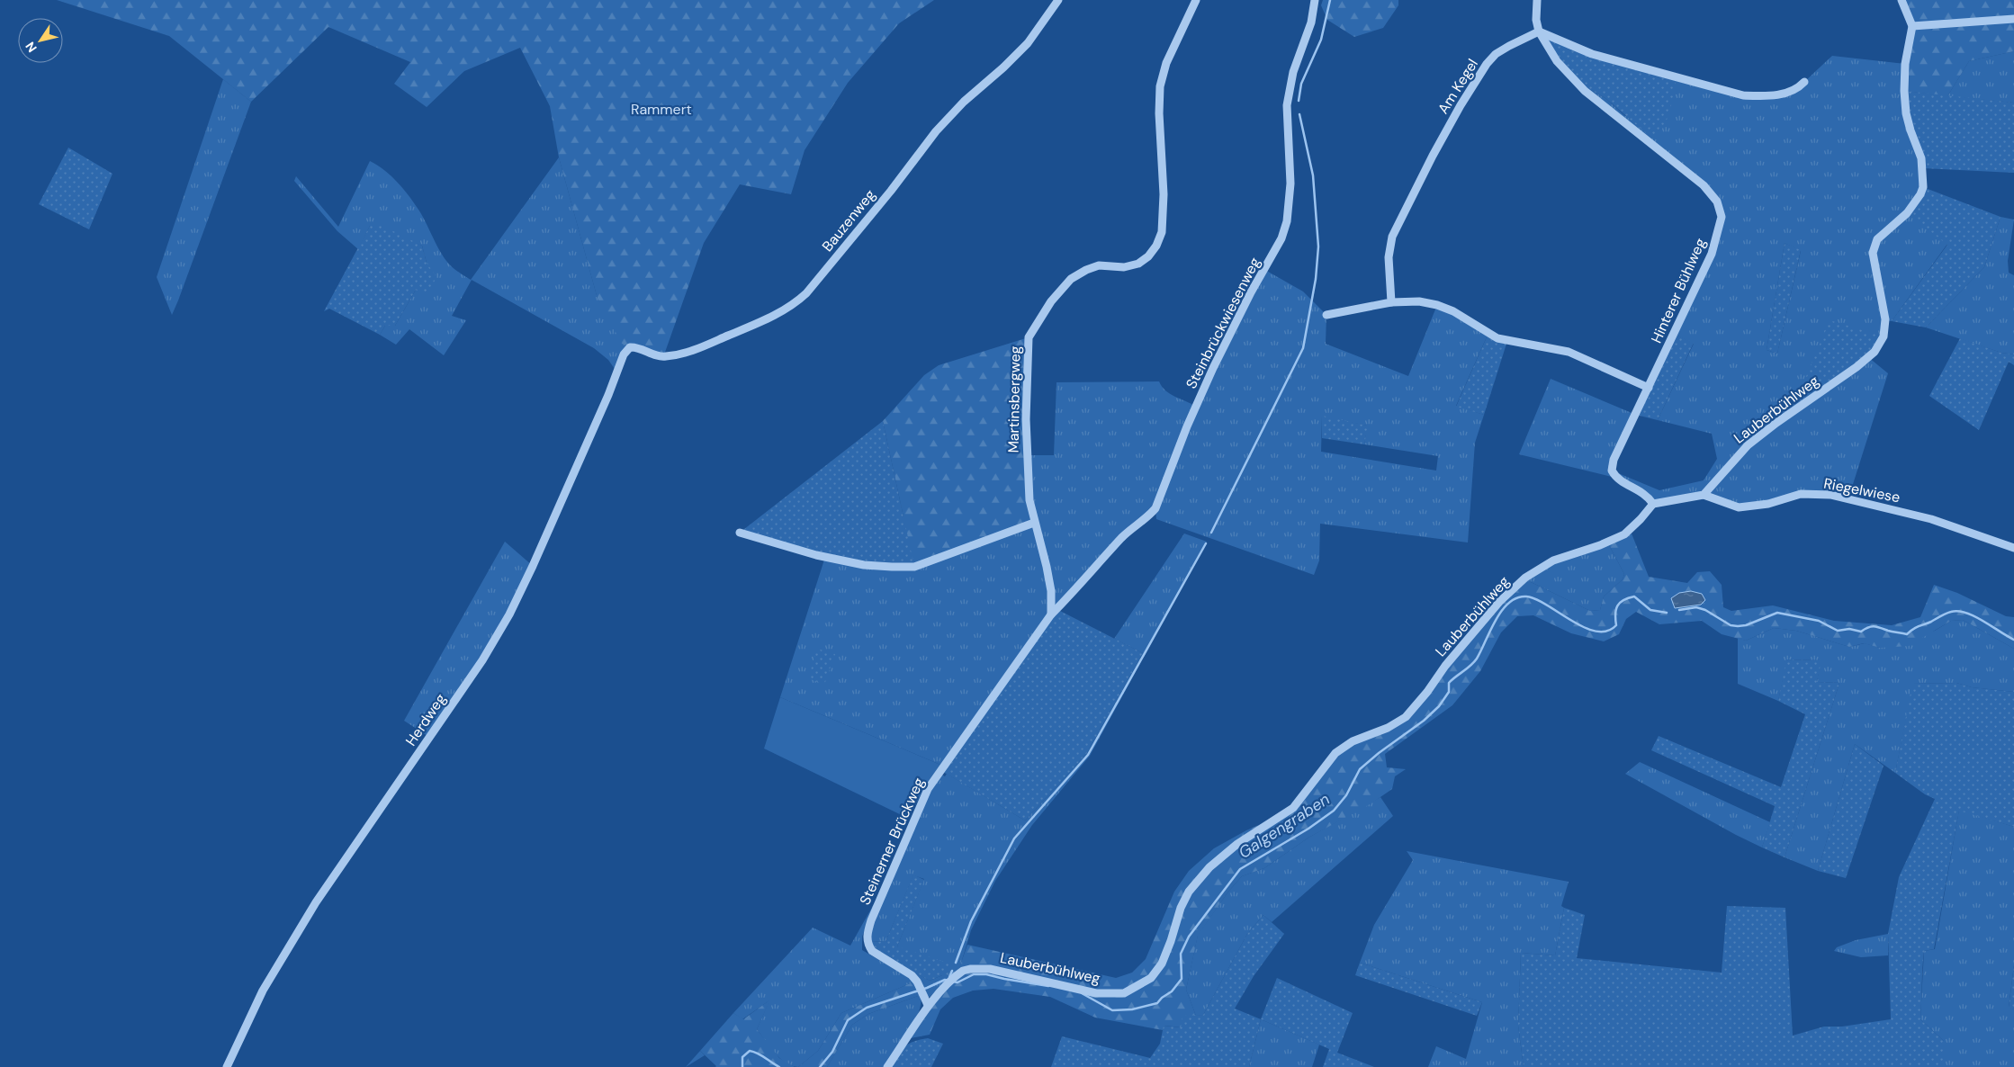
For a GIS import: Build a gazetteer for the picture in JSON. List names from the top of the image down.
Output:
{
  "streets": {
    "street": [
      "Am Kegel",
      "Bauzenweg",
      "Hinterer Bühlweg",
      "Steinbrückwiesenweg",
      "Martinsbergweg",
      "Lauberbühlweg",
      "Riegelwiese",
      "Herdweg",
      "Steinerner Brückweg"
    ]
  },
  "crossings": [
    ["Am Kegel", "Hinterer Bühlweg"],
    ["Bauzenweg", "Herdweg"],
    ["Hinterer Bühlweg", "Lauberbühlweg"],
    ["Steinbrückwiesenweg", "Martinsbergweg"],
    ["Steinbrückwiesenweg", "Steinerner Brückweg"],
    ["Martinsbergweg", "Steinerner Brückweg"],
    ["Lauberbühlweg", "Riegelwiese"],
    ["Lauberbühlweg", "Steinerner Brückweg"]
  ],
  "water": ["Galgengraben"],
  "parks": ["Rammert"],
  "north": "bottom left"
}
